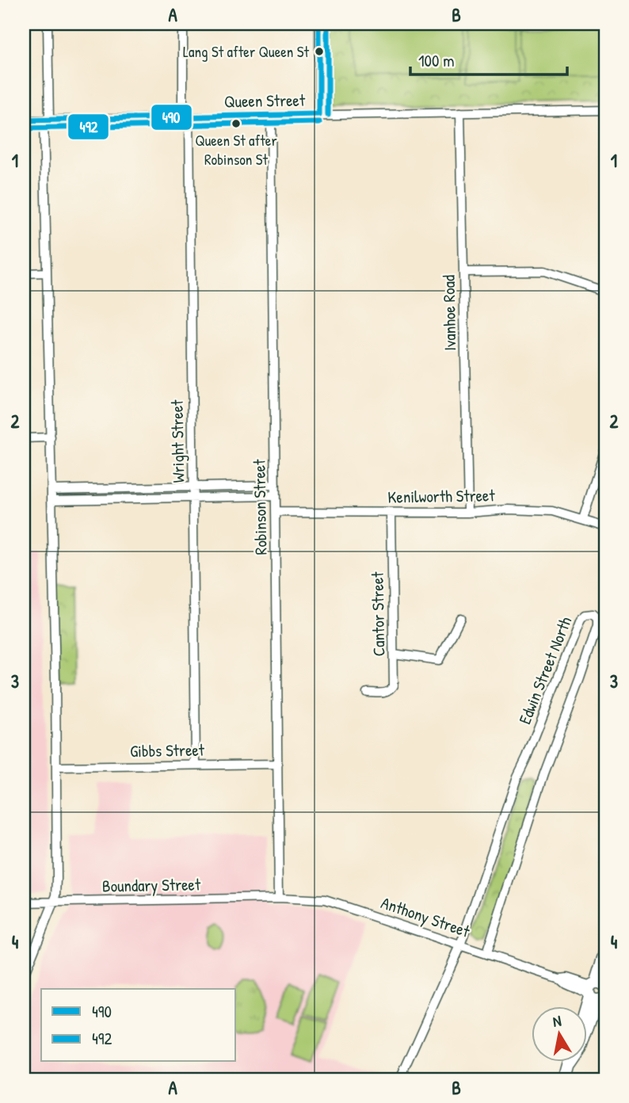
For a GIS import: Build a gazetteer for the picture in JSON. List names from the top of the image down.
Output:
{
  "streets": {
    "street": [
      "Queen Street",
      "Ivanhoe Road",
      "Wright Street",
      "Kenilworth Street",
      "Robinson Street",
      "Cantor Street",
      "Edwin Street North",
      "Gibbs Street",
      "Boundary Street",
      "Anthony Street"
    ]
  },
  "crossings": [
    ["Queen Street", "Ivanhoe Road"],
    ["Queen Street", "Wright Street"],
    ["Queen Street", "Robinson Street"],
    ["Ivanhoe Road", "Kenilworth Street"],
    ["Wright Street", "Gibbs Street"],
    ["Kenilworth Street", "Robinson Street"],
    ["Kenilworth Street", "Cantor Street"],
    ["Robinson Street", "Gibbs Street"],
    ["Robinson Street", "Boundary Street"],
    ["Robinson Street", "Anthony Street"],
    ["Edwin Street North", "Anthony Street"],
    ["Boundary Street", "Anthony Street"]
  ],
  "places": ["Lang St after Queen St", "Queen St after Robinson St"],
  "lines": ["transit line 490", "transit line 492"],
  "legend": ["490", "492"],
  "scale_bar": "100 m",
  "north": "top",
  "grid": {
    "columns": ["A", "B"],
    "rows": [
      "1",
      "2",
      "3",
      "4"
    ]
  }
}
